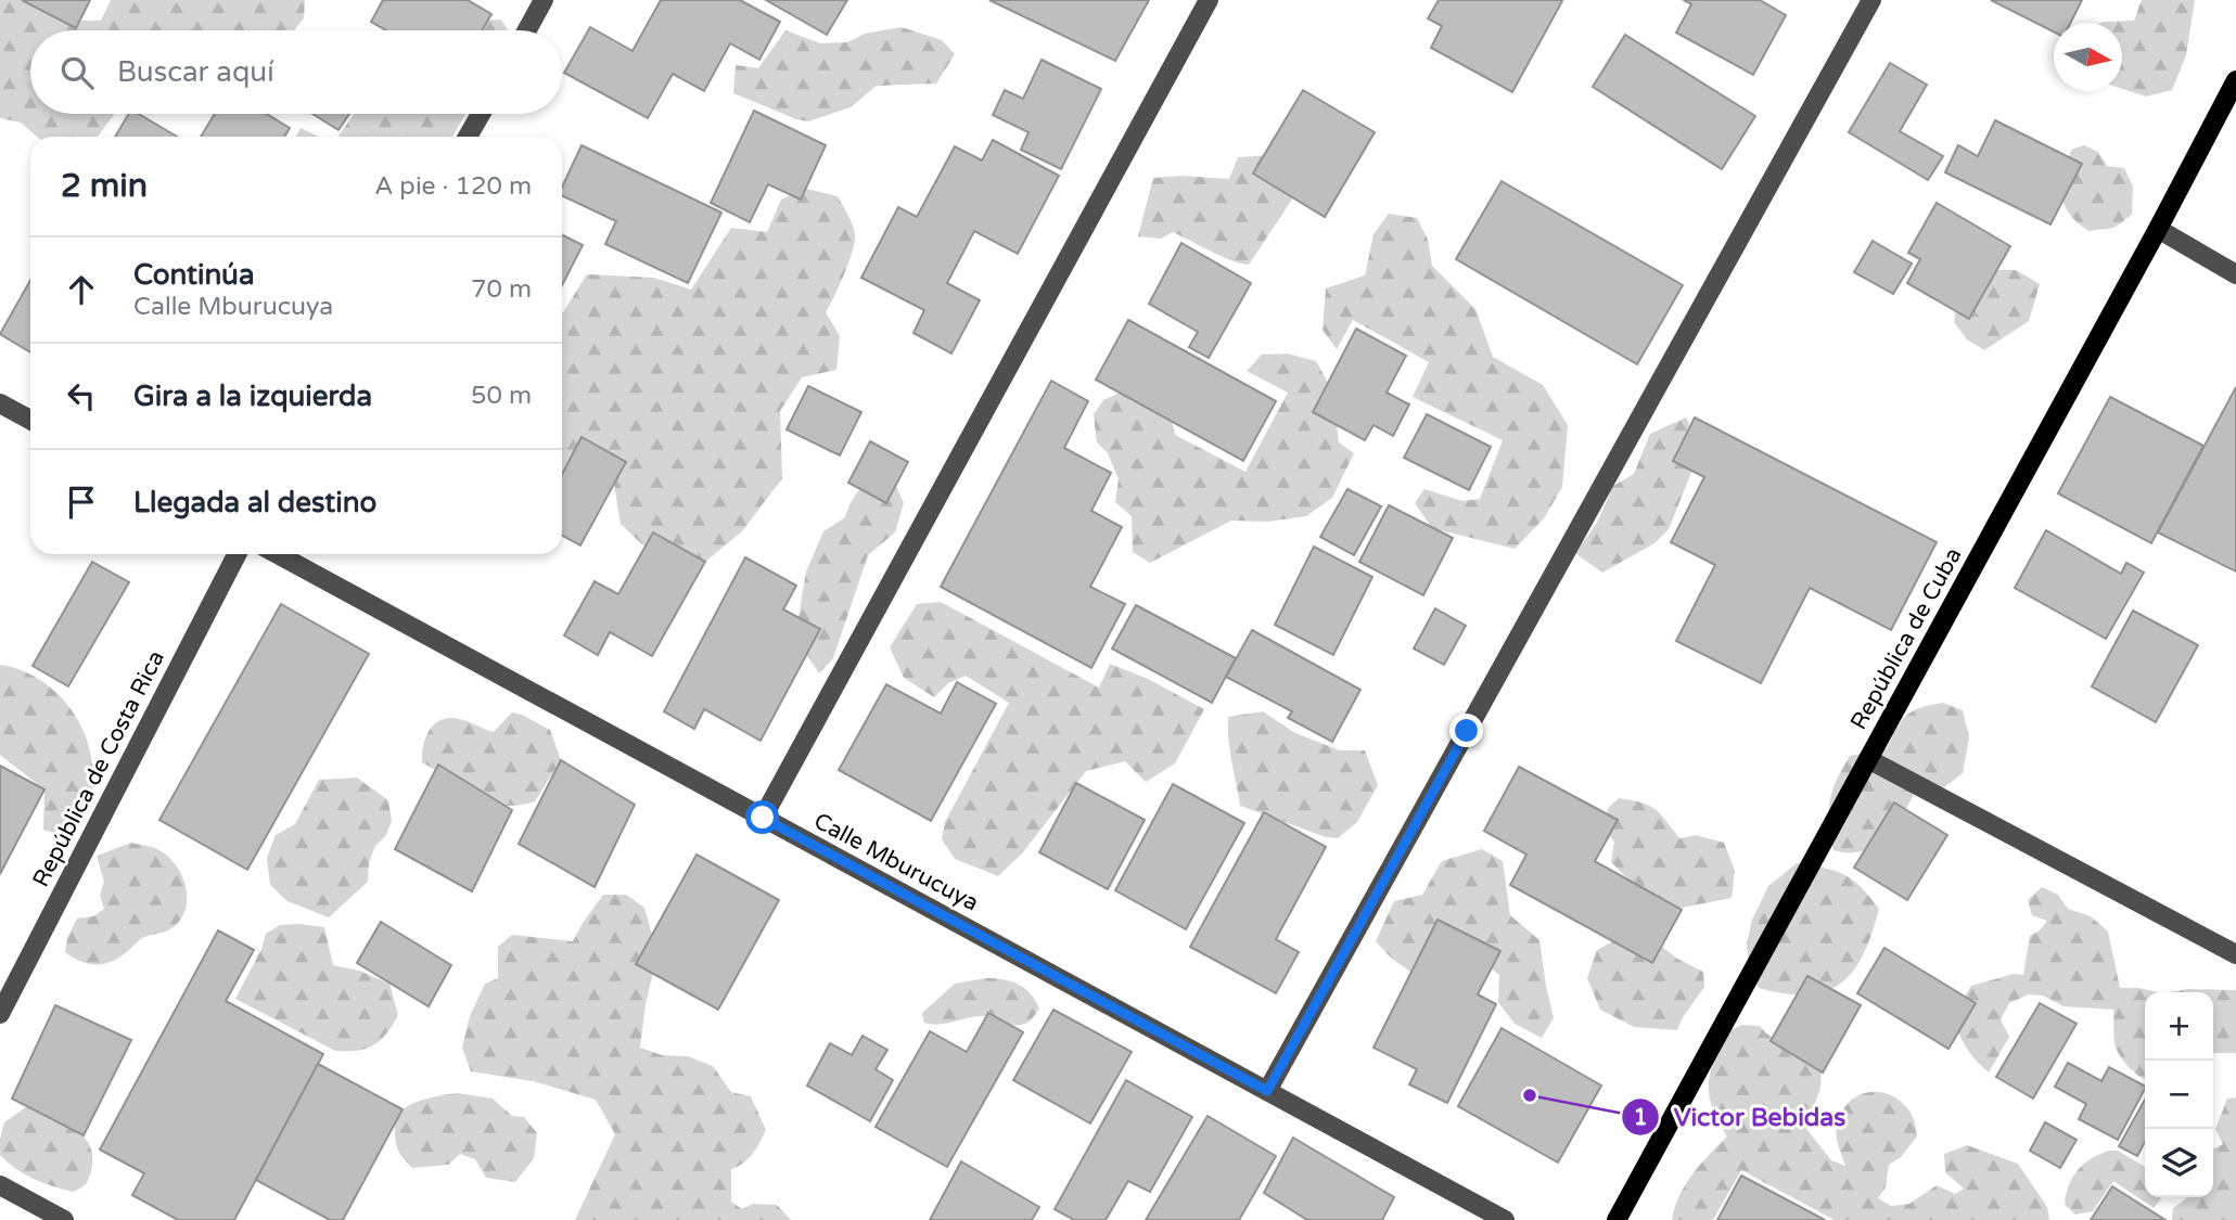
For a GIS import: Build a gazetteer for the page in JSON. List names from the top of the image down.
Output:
{
  "streets": {
    "main road": ["República de Cuba"],
    "street": ["República de Costa Rica", "Calle Mburucuya"]
  },
  "places": ["Victor Bebidas"],
  "north": "right",
  "page": {
    "search": "Buscar aquí",
    "heading": ["2 min", "A pie · 120 m"],
    "list": [
      ["Continúa", "Calle Mburucuya", "70 m"],
      ["Gira a la izquierda", "50 m"],
      "Llegada al destino"
    ],
    "map_buttons": ["+", "−"]
  }
}
